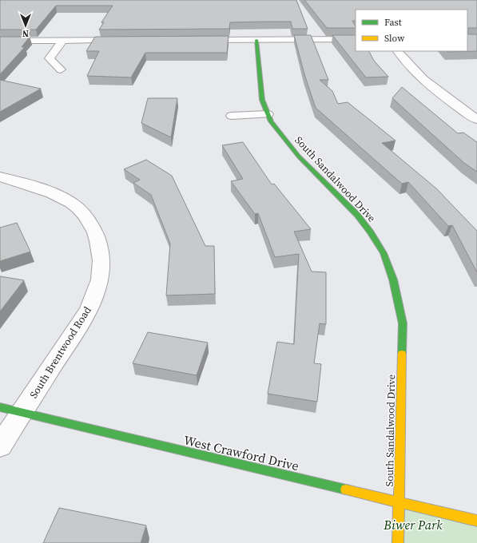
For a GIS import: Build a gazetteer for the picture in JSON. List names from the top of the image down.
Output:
{
  "streets": {
    "street": ["South Sandalwood Drive", "South Brentwood Road", "West Crawford Drive"]
  },
  "crossings": [
    ["South Sandalwood Drive", "West Crawford Drive"],
    ["South Brentwood Road", "West Crawford Drive"]
  ],
  "parks": ["Biwer Park"],
  "legend": ["Fast", "Slow"],
  "north": "bottom"
}
